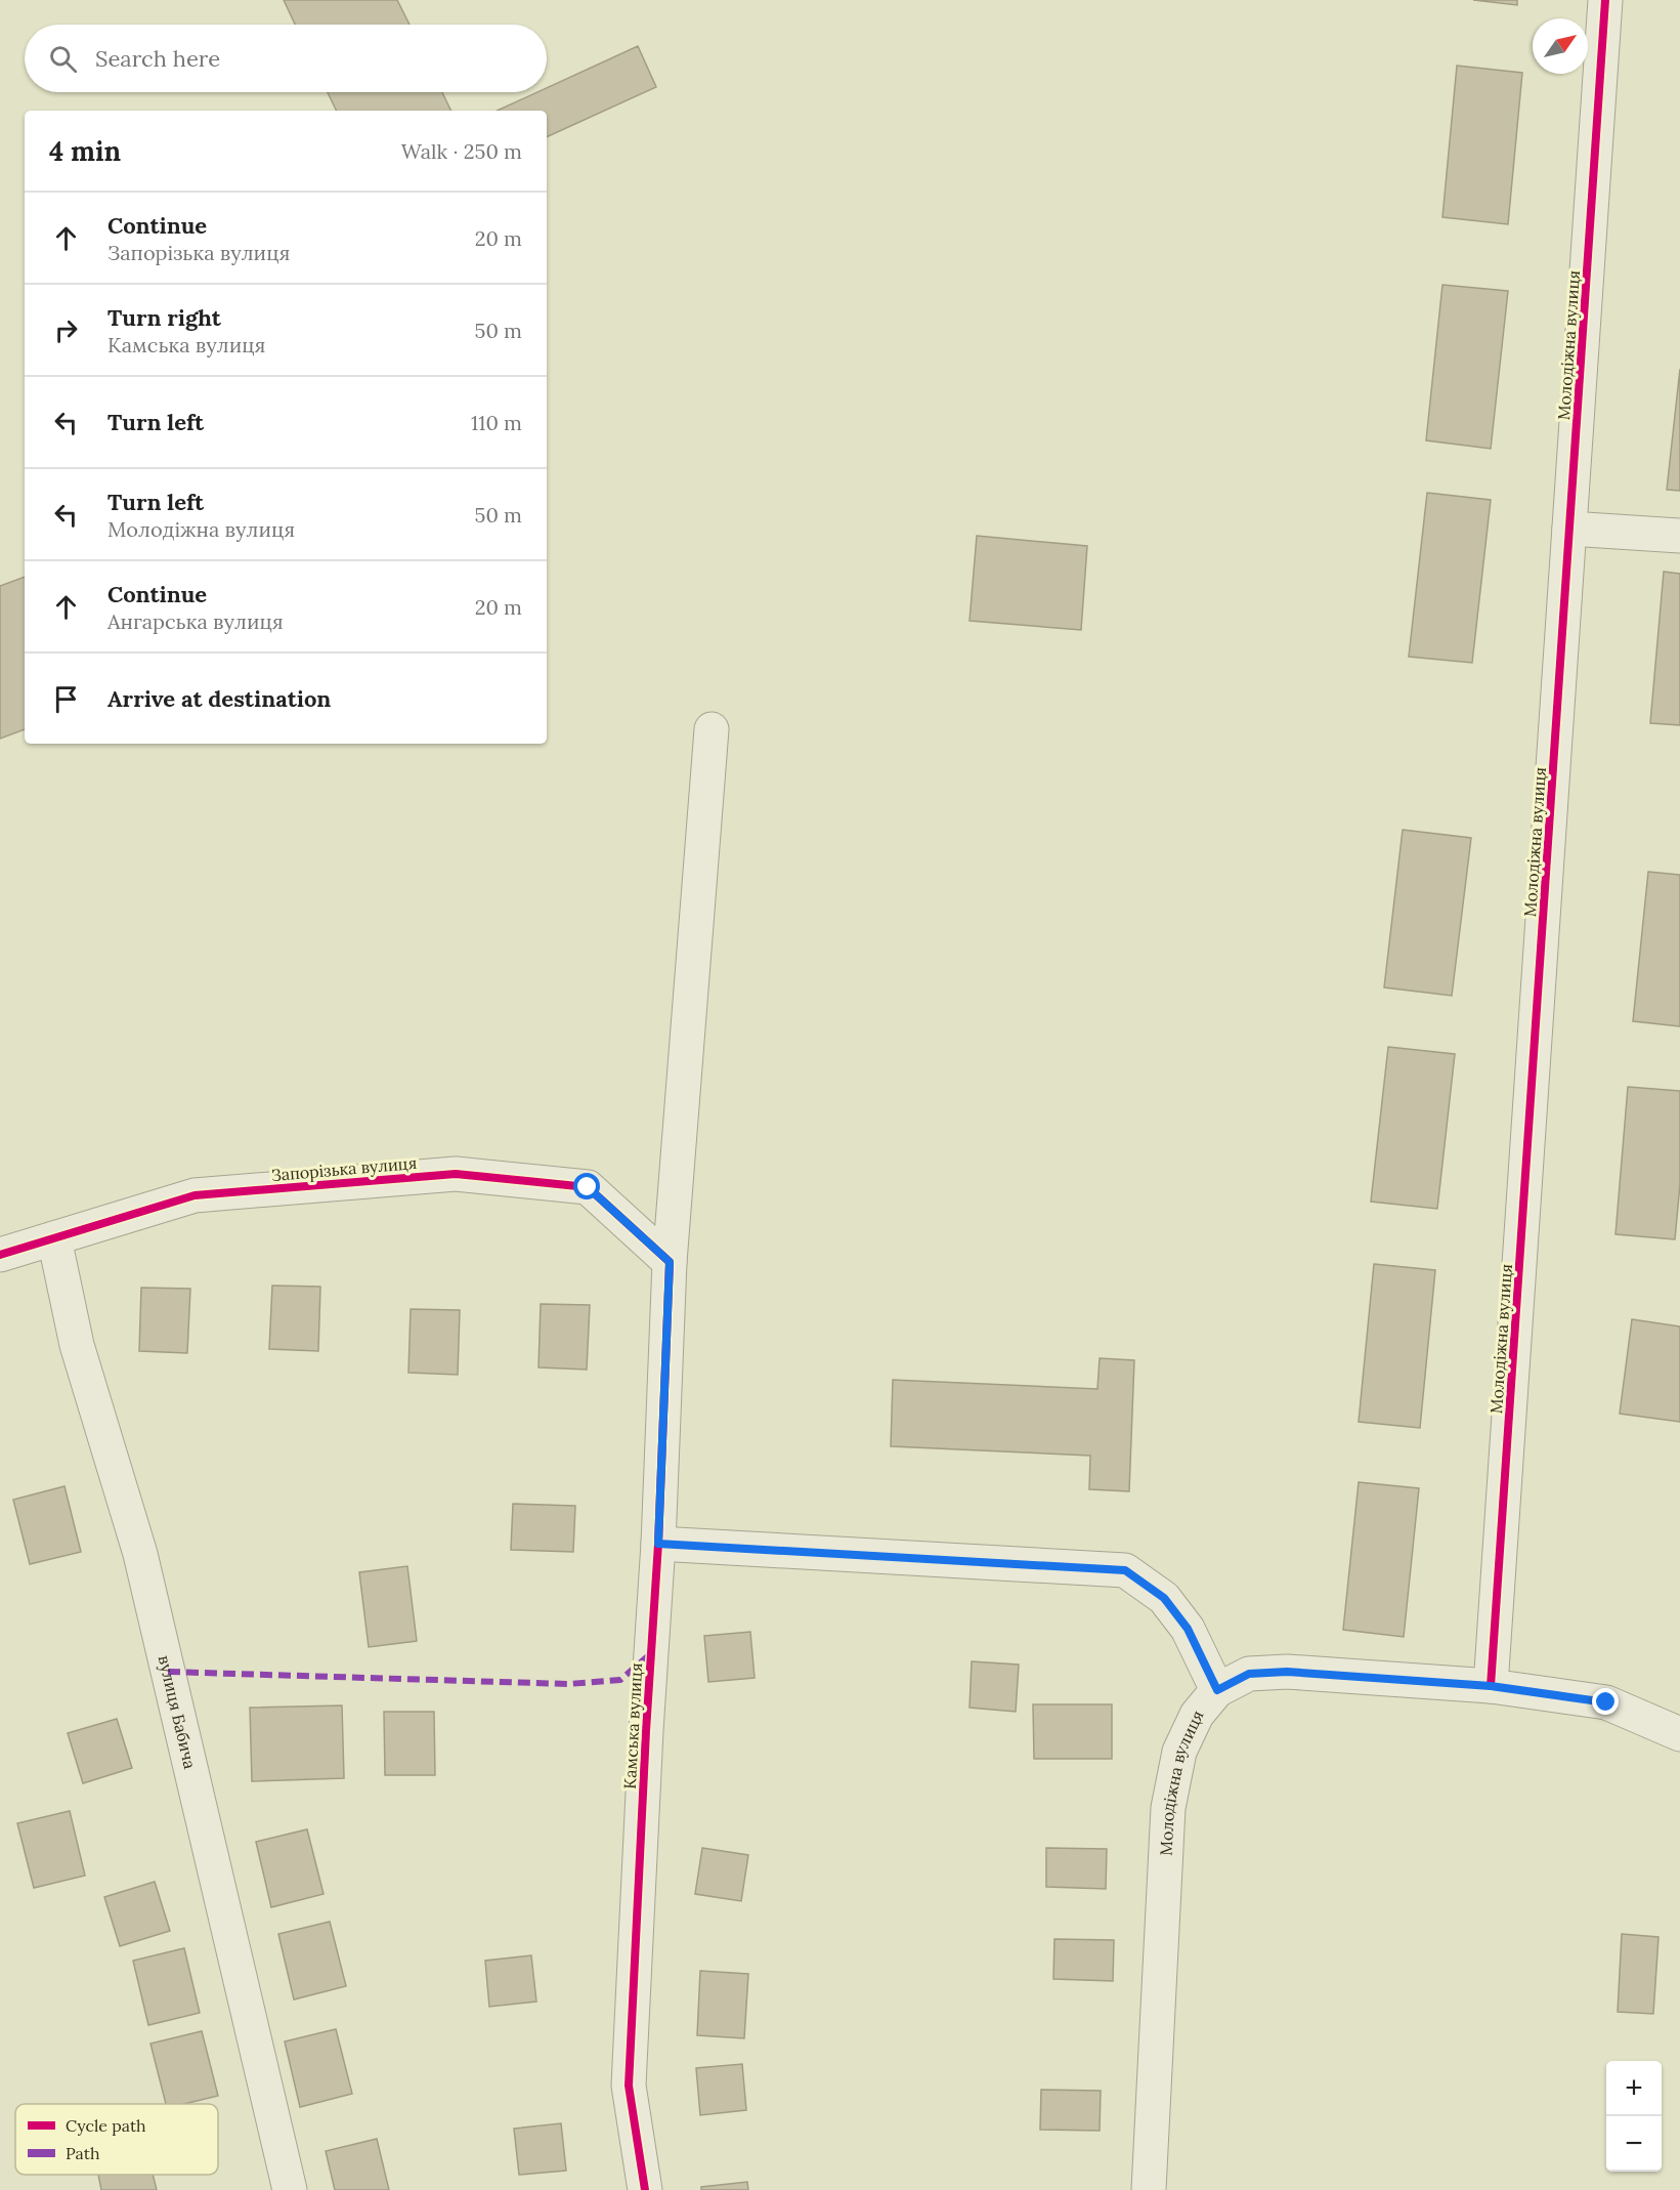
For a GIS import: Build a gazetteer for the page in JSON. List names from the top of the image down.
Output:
{
  "streets": {
    "street": [
      "Молодіжна вулиця",
      "Запорізька вулиця",
      "вулиця Бабича",
      "Камська вулиця"
    ]
  },
  "crossings": [
    ["Запорізька вулиця", "вулиця Бабича"],
    ["Запорізька вулиця", "Камська вулиця"]
  ],
  "legend": ["Cycle path", "Path"],
  "north": "top right",
  "page": {
    "search": "Search here",
    "heading": ["4 min", "Walk · 250 m"],
    "list": [
      ["Continue", "Запорізька вулиця", "20 m"],
      ["Turn right", "Камська вулиця", "50 m"],
      ["Turn left", "110 m"],
      ["Turn left", "Молодіжна вулиця", "50 m"],
      ["Continue", "Ангарська вулиця", "20 m"],
      "Arrive at destination"
    ],
    "map_buttons": ["+", "−"]
  }
}
